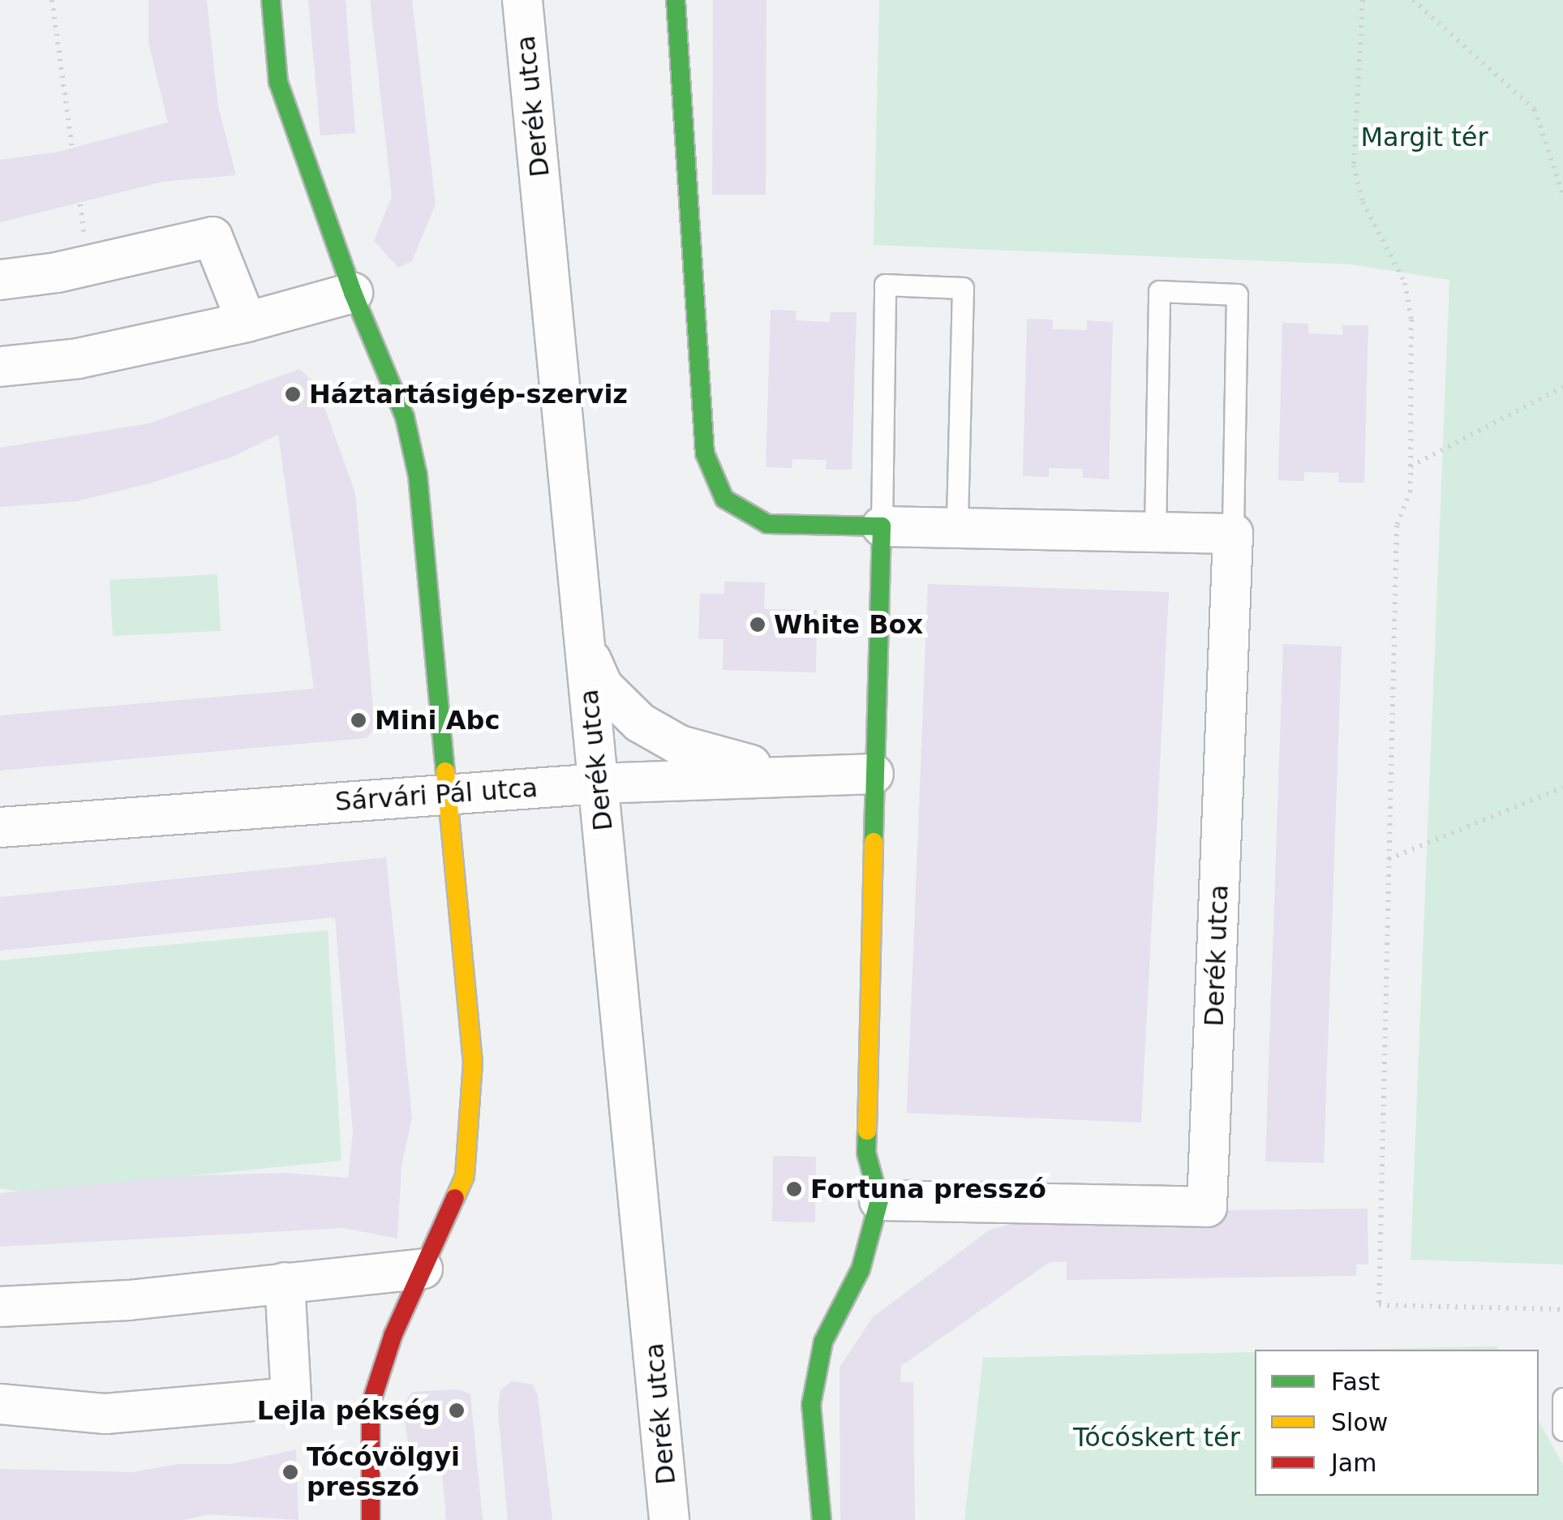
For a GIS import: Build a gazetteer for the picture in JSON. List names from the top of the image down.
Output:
{
  "streets": {
    "street": ["Derék utca", "Sárvári Pál utca"]
  },
  "crossings": [
    ["Derék utca", "Sárvári Pál utca"]
  ],
  "parks": ["Margit tér", "Tócóskert tér"],
  "places": [
    "Háztartásigép-szerviz",
    "White Box",
    "Mini Abc",
    "Fortuna presszó",
    "Lejla pékség",
    "Tócóvölgyi presszó"
  ],
  "legend": ["Fast", "Slow", "Jam"]
}
